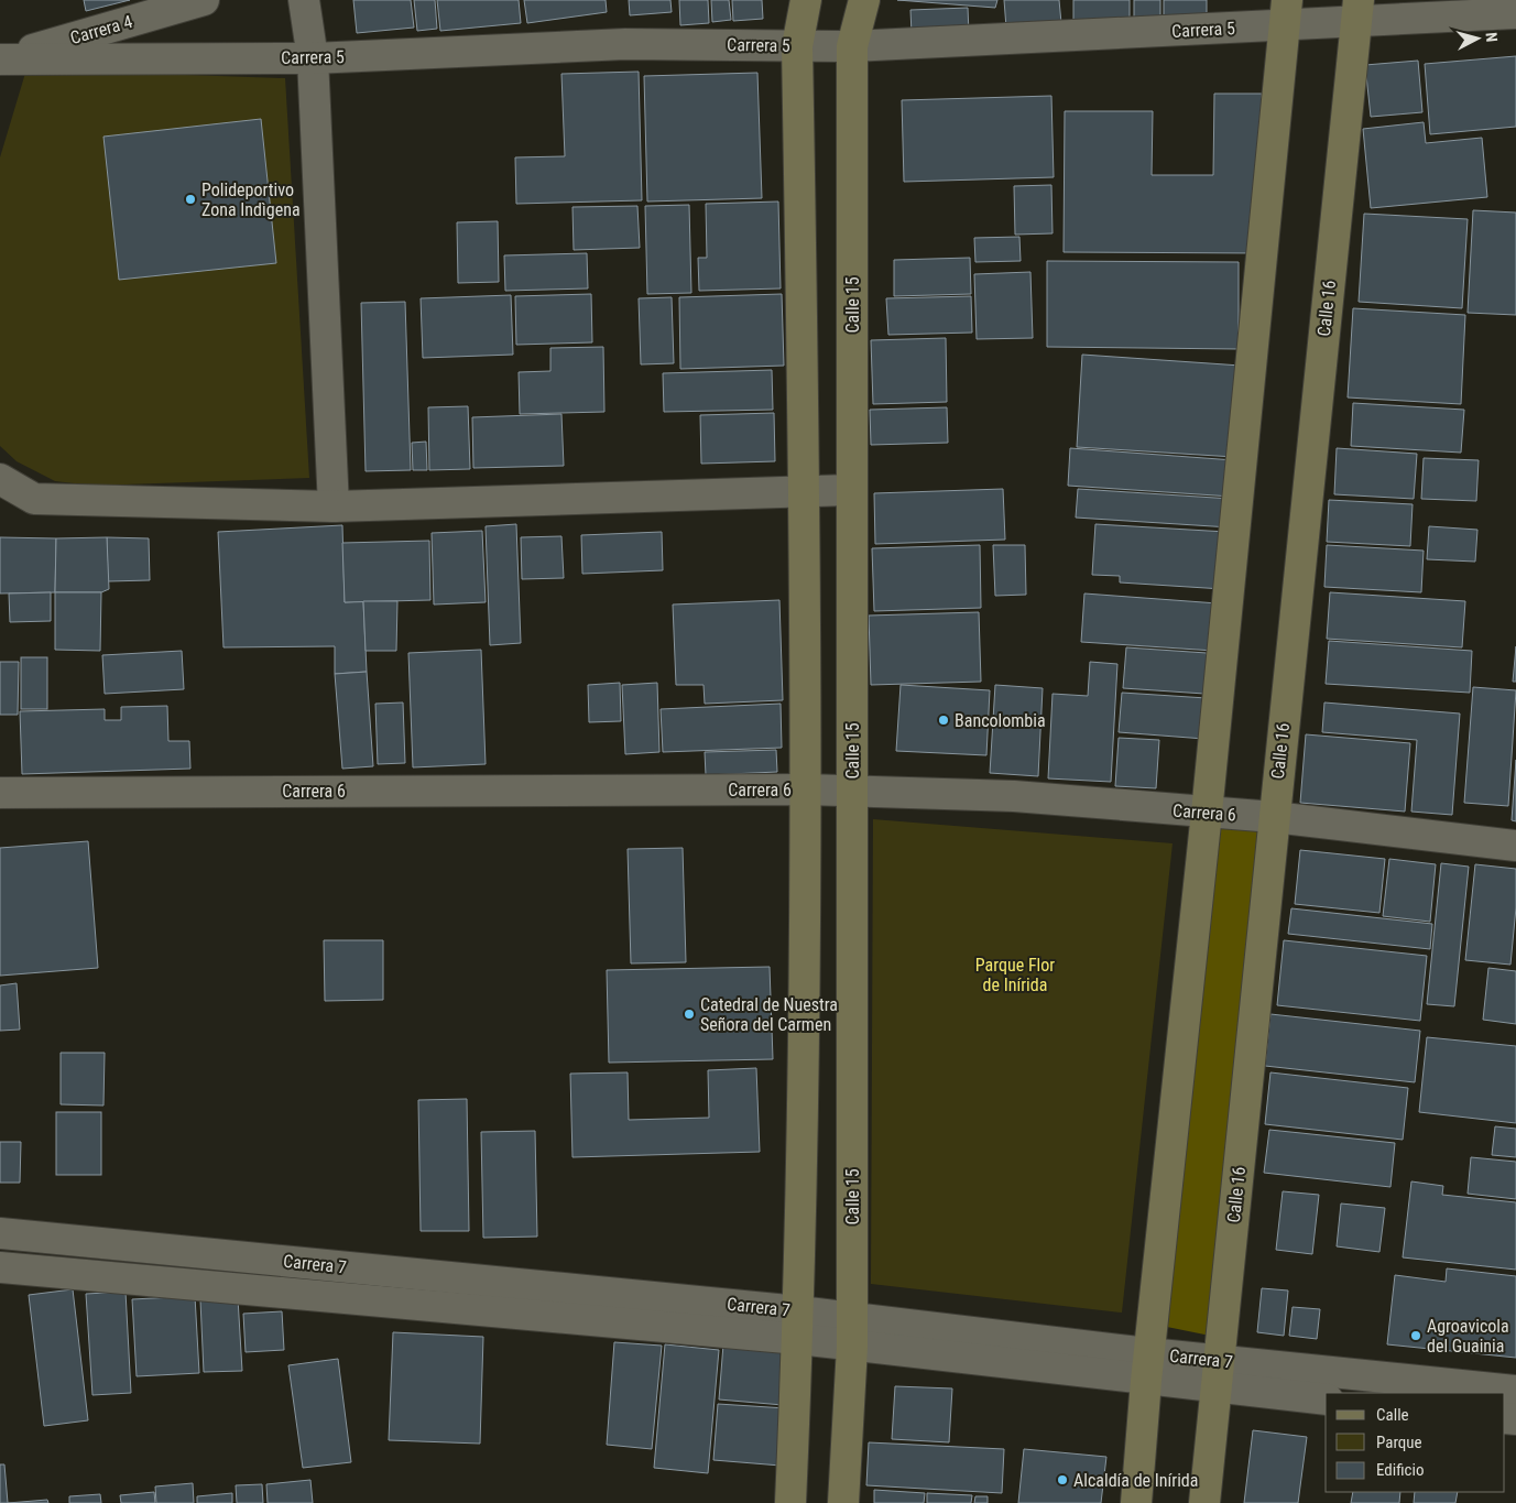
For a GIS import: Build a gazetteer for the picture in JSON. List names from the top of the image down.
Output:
{
  "streets": {
    "street": [
      "Carrera 4",
      "Carrera 5",
      "Calle 15",
      "Calle 16",
      "Carrera 6",
      "Carrera 7"
    ]
  },
  "crossings": [
    ["Carrera 4", "Carrera 5"],
    ["Carrera 5", "Calle 15"],
    ["Carrera 5", "Calle 16"],
    ["Calle 15", "Carrera 6"],
    ["Calle 15", "Carrera 7"],
    ["Calle 16", "Carrera 6"],
    ["Calle 16", "Carrera 7"]
  ],
  "parks": ["Parque Flor de Inírida"],
  "places": [
    "Polideportivo Zona Indìgena",
    "Bancolombia",
    "Catedral de Nuestra Señora del Carmen",
    "Agroavicola del Guainia",
    "Alcaldía de Inírida"
  ],
  "legend": ["Calle", "Parque", "Edificio"],
  "north": "right"
}
